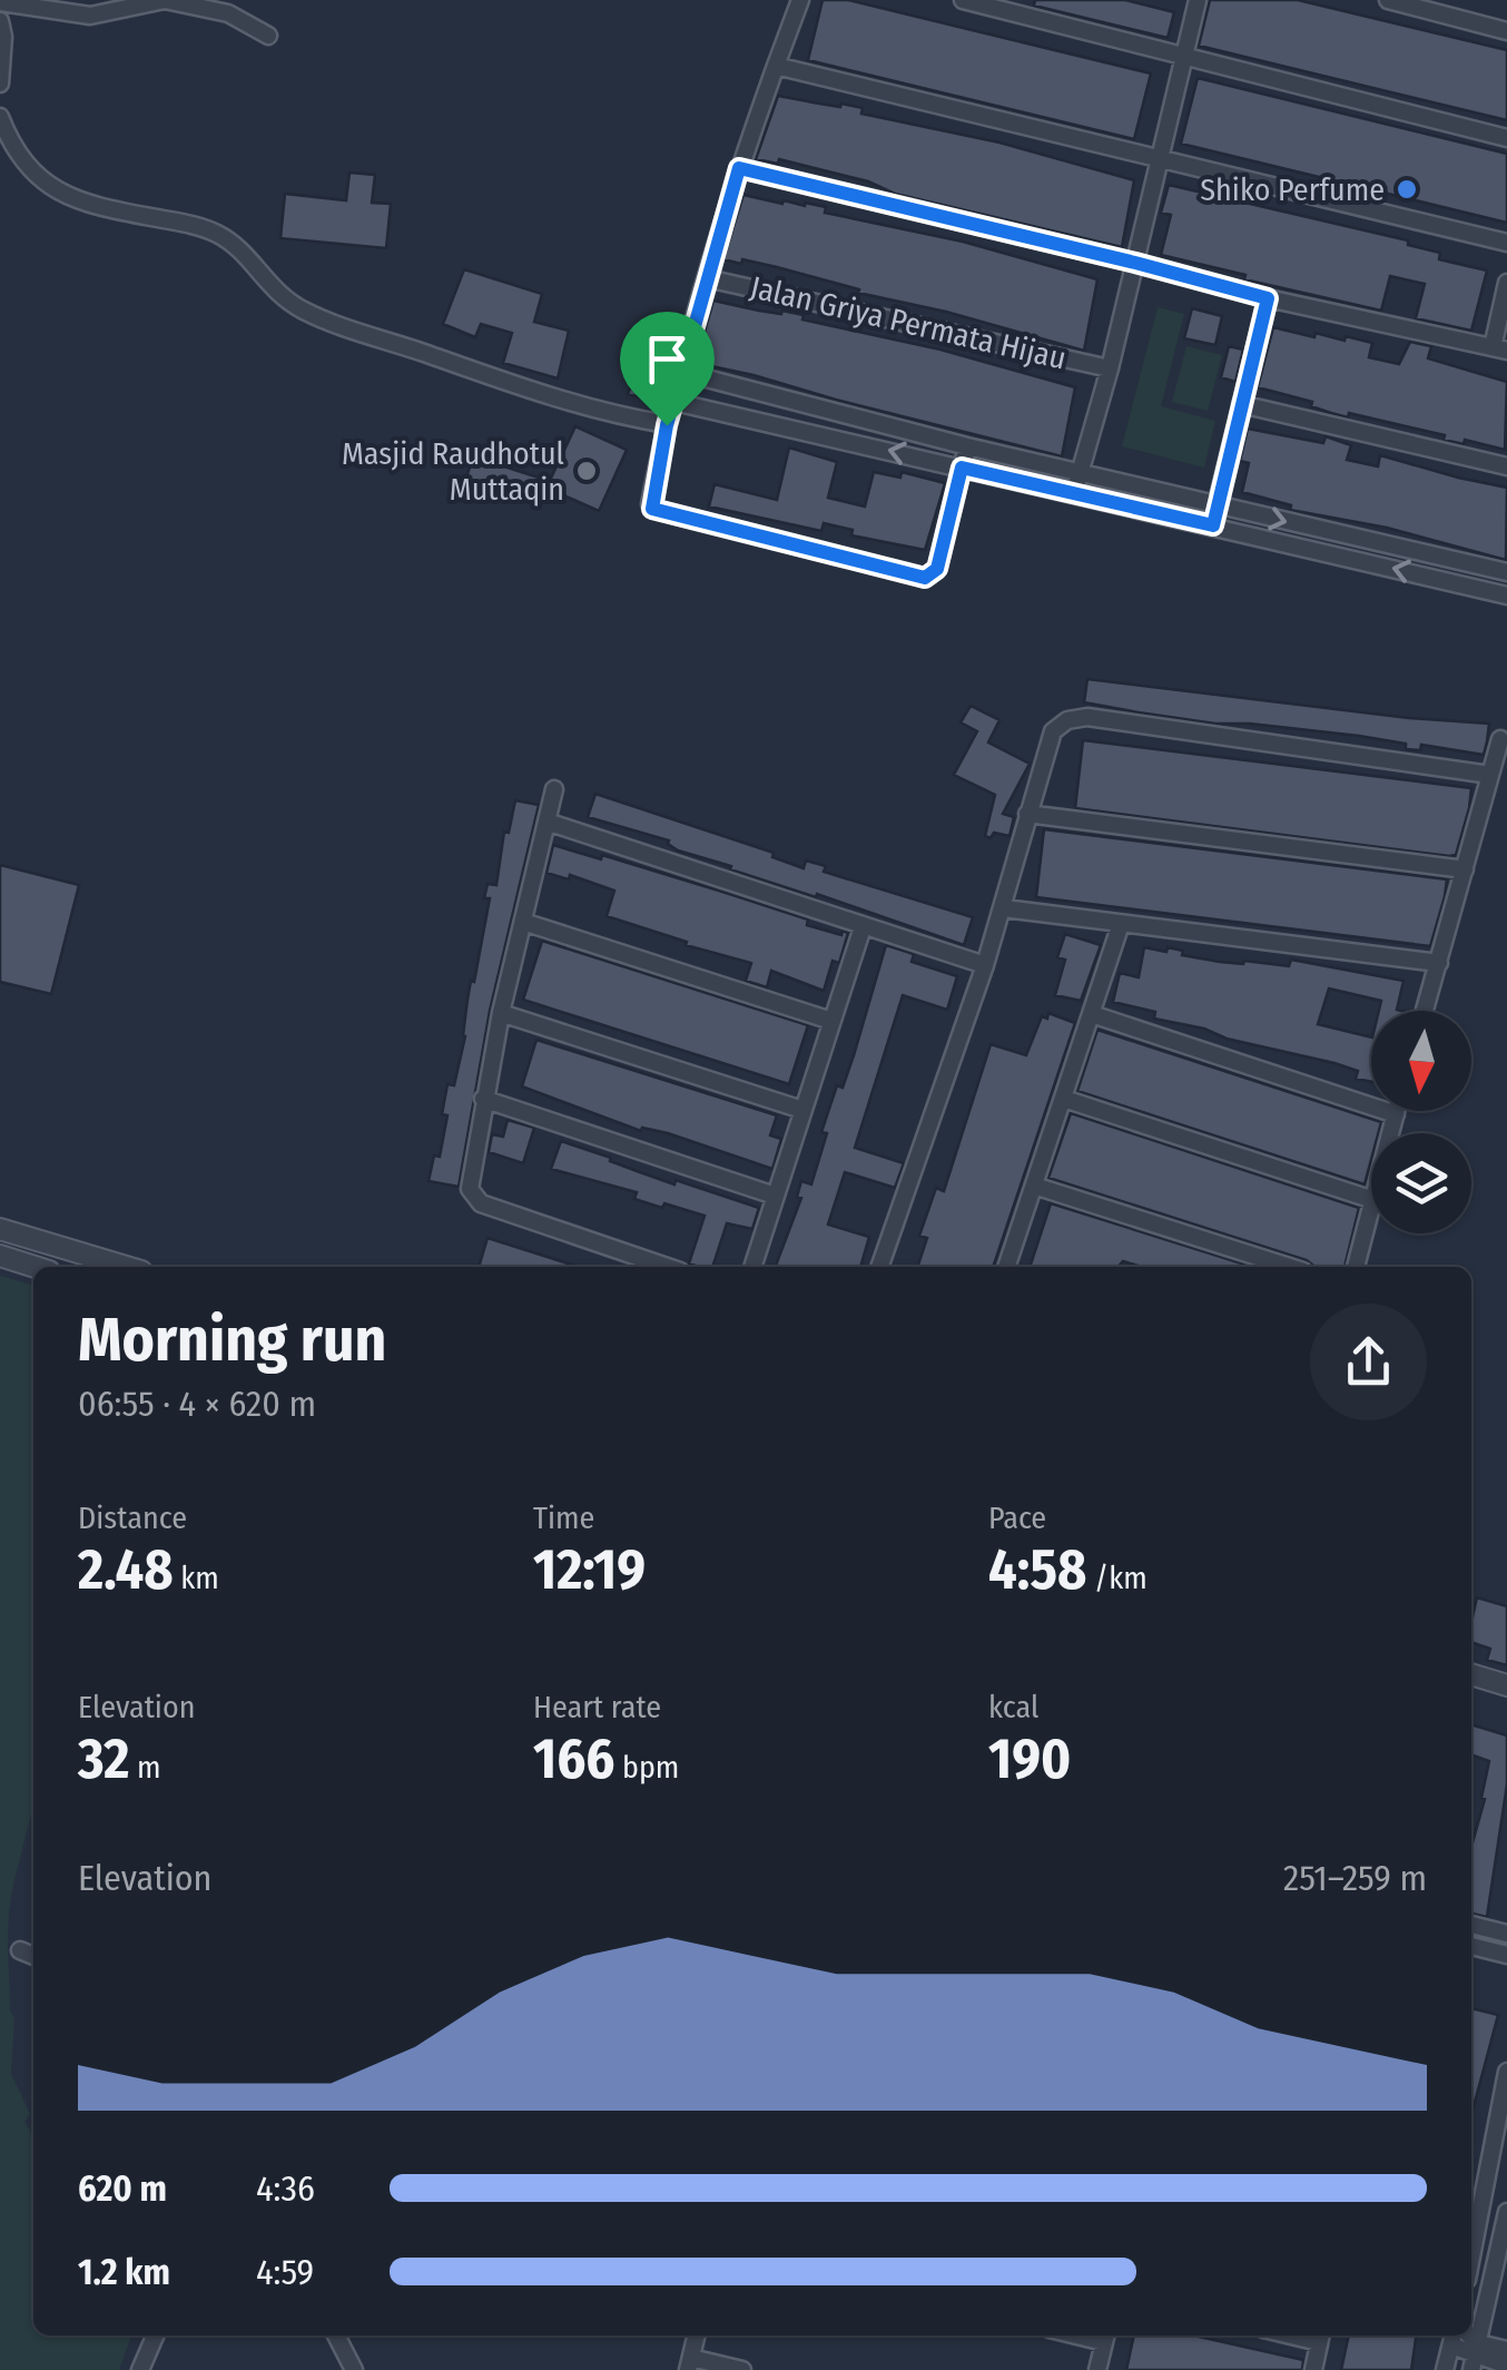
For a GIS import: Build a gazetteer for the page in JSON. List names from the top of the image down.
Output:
{
  "streets": {
    "street": ["Jalan Griya Permata Hijau"]
  },
  "places": ["Shiko Perfume", "Masjid Raudhotul Muttaqin"],
  "north": "bottom",
  "page": {
    "heading": ["Morning run", "06:55 · 4 × 620 m"],
    "stats": [
      ["Distance", "2.48 km"],
      ["Time", "12:19"],
      ["Pace", "4:58 /km"],
      ["Elevation", "32 m"],
      ["Heart rate", "166 bpm"],
      ["kcal", "190"]
    ],
    "chart": ["Elevation", "251–259 m"],
    "list": [
      {
        "name": "620 m",
        "note": "4:36"
      },
      {
        "name": "1.2 km",
        "note": "4:59"
      }
    ]
  }
}
